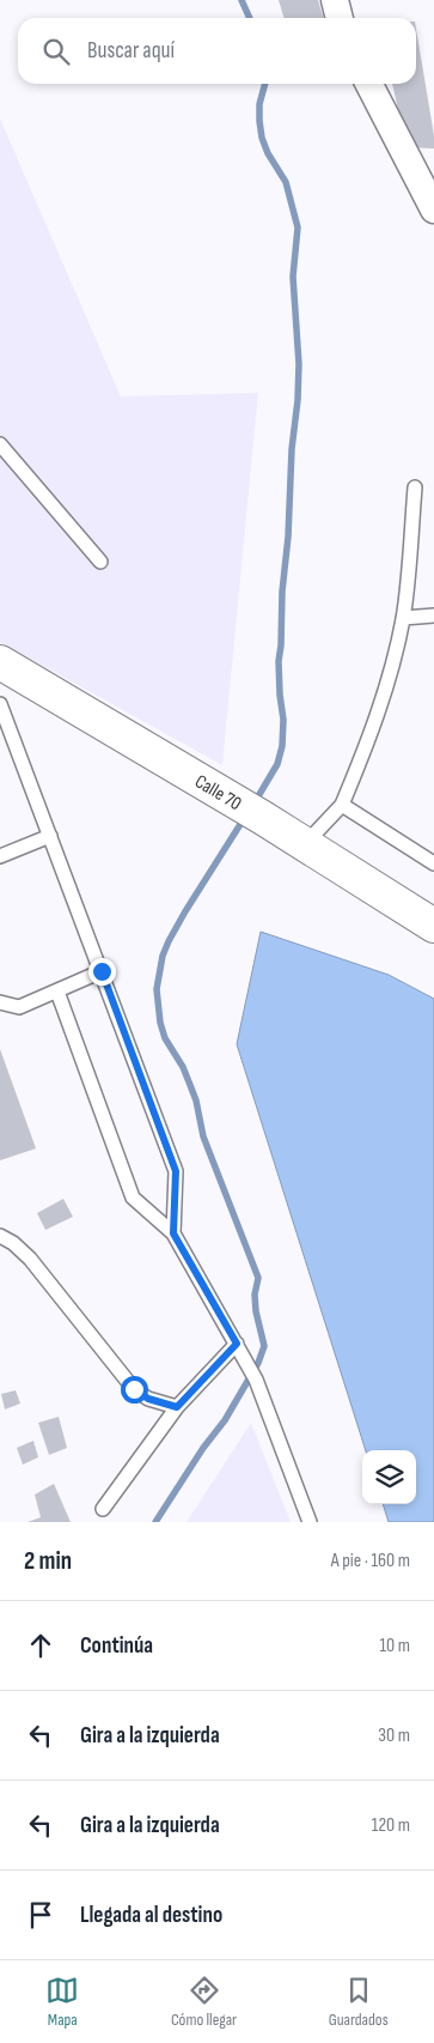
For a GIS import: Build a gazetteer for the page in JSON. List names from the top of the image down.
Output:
{
  "streets": {
    "street": ["Calle 70"]
  },
  "page": {
    "search": "Buscar aquí",
    "heading": ["2 min", "A pie · 160 m"],
    "list": [
      ["Continúa", "10 m"],
      ["Gira a la izquierda", "30 m"],
      ["Gira a la izquierda", "120 m"],
      "Llegada al destino"
    ],
    "nav": ["Mapa", "Cómo llegar", "Guardados"]
  }
}
